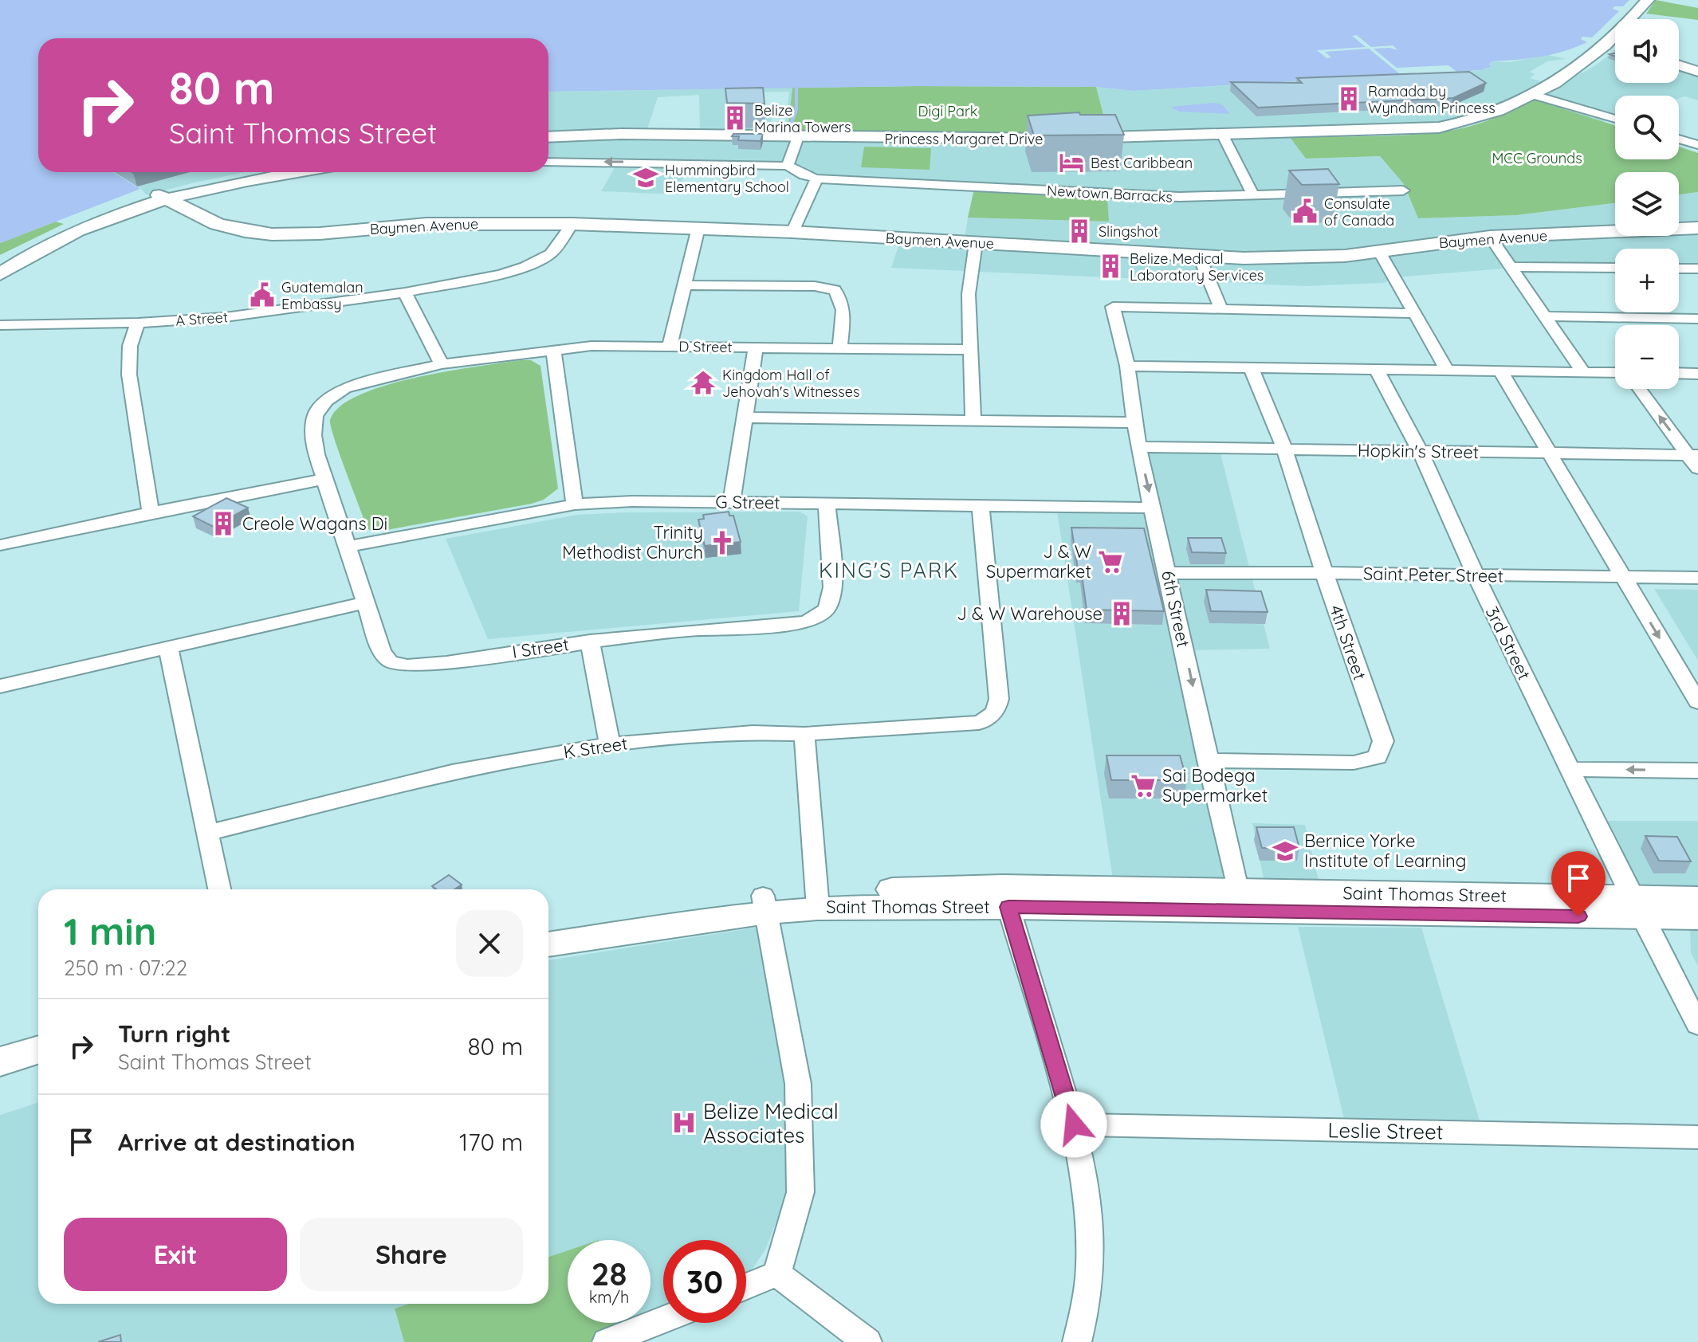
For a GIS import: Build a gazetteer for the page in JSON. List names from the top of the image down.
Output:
{
  "streets": {
    "street": [
      "Princess Margaret Drive",
      "Newtown Barracks",
      "Baymen Avenue",
      "A Street",
      "D Street",
      "Hopkin's Street",
      "G Street",
      "Saint Peter Street",
      "6th Street",
      "4th Street",
      "3rd Street",
      "I Street",
      "K Street",
      "Saint Thomas Street",
      "Leslie Street"
    ]
  },
  "crossings": [
    ["Baymen Avenue", "A Street"],
    ["D Street", "I Street"],
    ["Hopkin's Street", "6th Street"],
    ["Hopkin's Street", "4th Street"],
    ["Hopkin's Street", "3rd Street"],
    ["G Street", "6th Street"],
    ["G Street", "I Street"],
    ["G Street", "K Street"],
    ["Saint Peter Street", "6th Street"],
    ["Saint Peter Street", "4th Street"],
    ["Saint Peter Street", "3rd Street"],
    ["6th Street", "4th Street"],
    ["6th Street", "Saint Thomas Street"],
    ["3rd Street", "Saint Thomas Street"]
  ],
  "one_way": ["6th Street"],
  "districts": ["KING'S PARK"],
  "parks": ["Digi Park", "MCC Grounds"],
  "places": {
    "building": [
      "Ramada by Wyndham Princess",
      "Belize Marina Towers",
      "Slingshot",
      "Belize Medical Laboratory Services",
      "Creole Wagans Di",
      "J & W Warehouse"
    ],
    "hotel": ["Best Caribbean"],
    "school or university": ["Hummingbird Elementary School", "Bernice Yorke Institute of Learning"],
    "public building": ["Consulate of Canada", "Guatemalan Embassy"],
    "temple": ["Kingdom Hall of Jehovah's Witnesses"],
    "church": ["Trinity Methodist Church"],
    "supermarket": ["J & W Supermarket", "Sai Bodega Supermarket"],
    "hospital": ["Belize Medical Associates"]
  },
  "page": {
    "map_buttons": ["+", "−"],
    "turn": ["80 m", "Saint Thomas Street"],
    "heading": ["1 min", "250 m · 07:22"],
    "list": [
      {
        "name": "Turn right",
        "note": "Saint Thomas Street",
        "value": "80 m"
      },
      {
        "name": "Arrive at destination",
        "value": "170 m"
      }
    ],
    "buttons": ["Exit", "Share"],
    "speed": "28 km/h",
    "limit": "30"
  }
}
